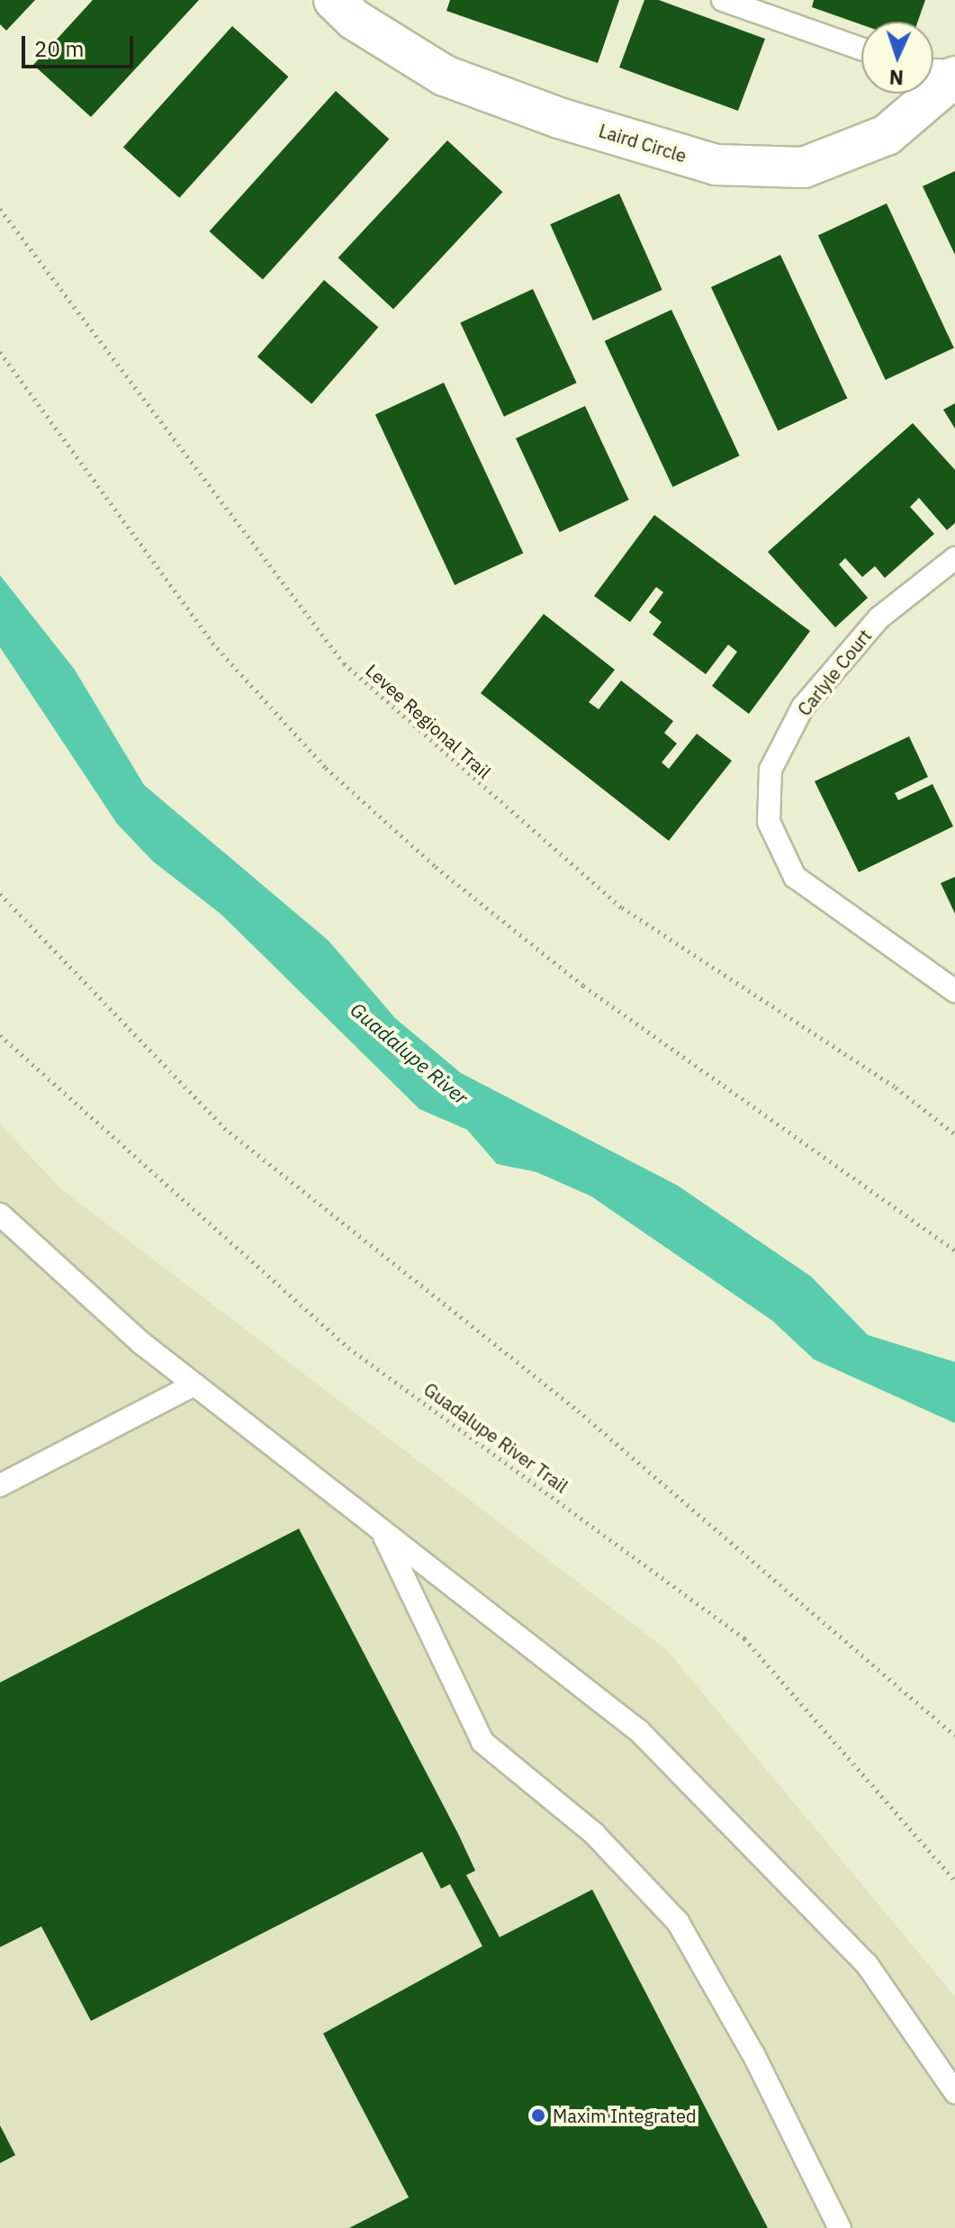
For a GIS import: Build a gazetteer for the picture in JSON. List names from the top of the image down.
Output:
{
  "streets": {
    "street": ["Laird Circle"],
    "lane": ["Carlyle Court"],
    "path": ["Levee Regional Trail", "Guadalupe River Trail"]
  },
  "water": ["Guadalupe River"],
  "places": ["Maxim Integrated"],
  "scale_bar": "20 m",
  "north": "bottom"
}
